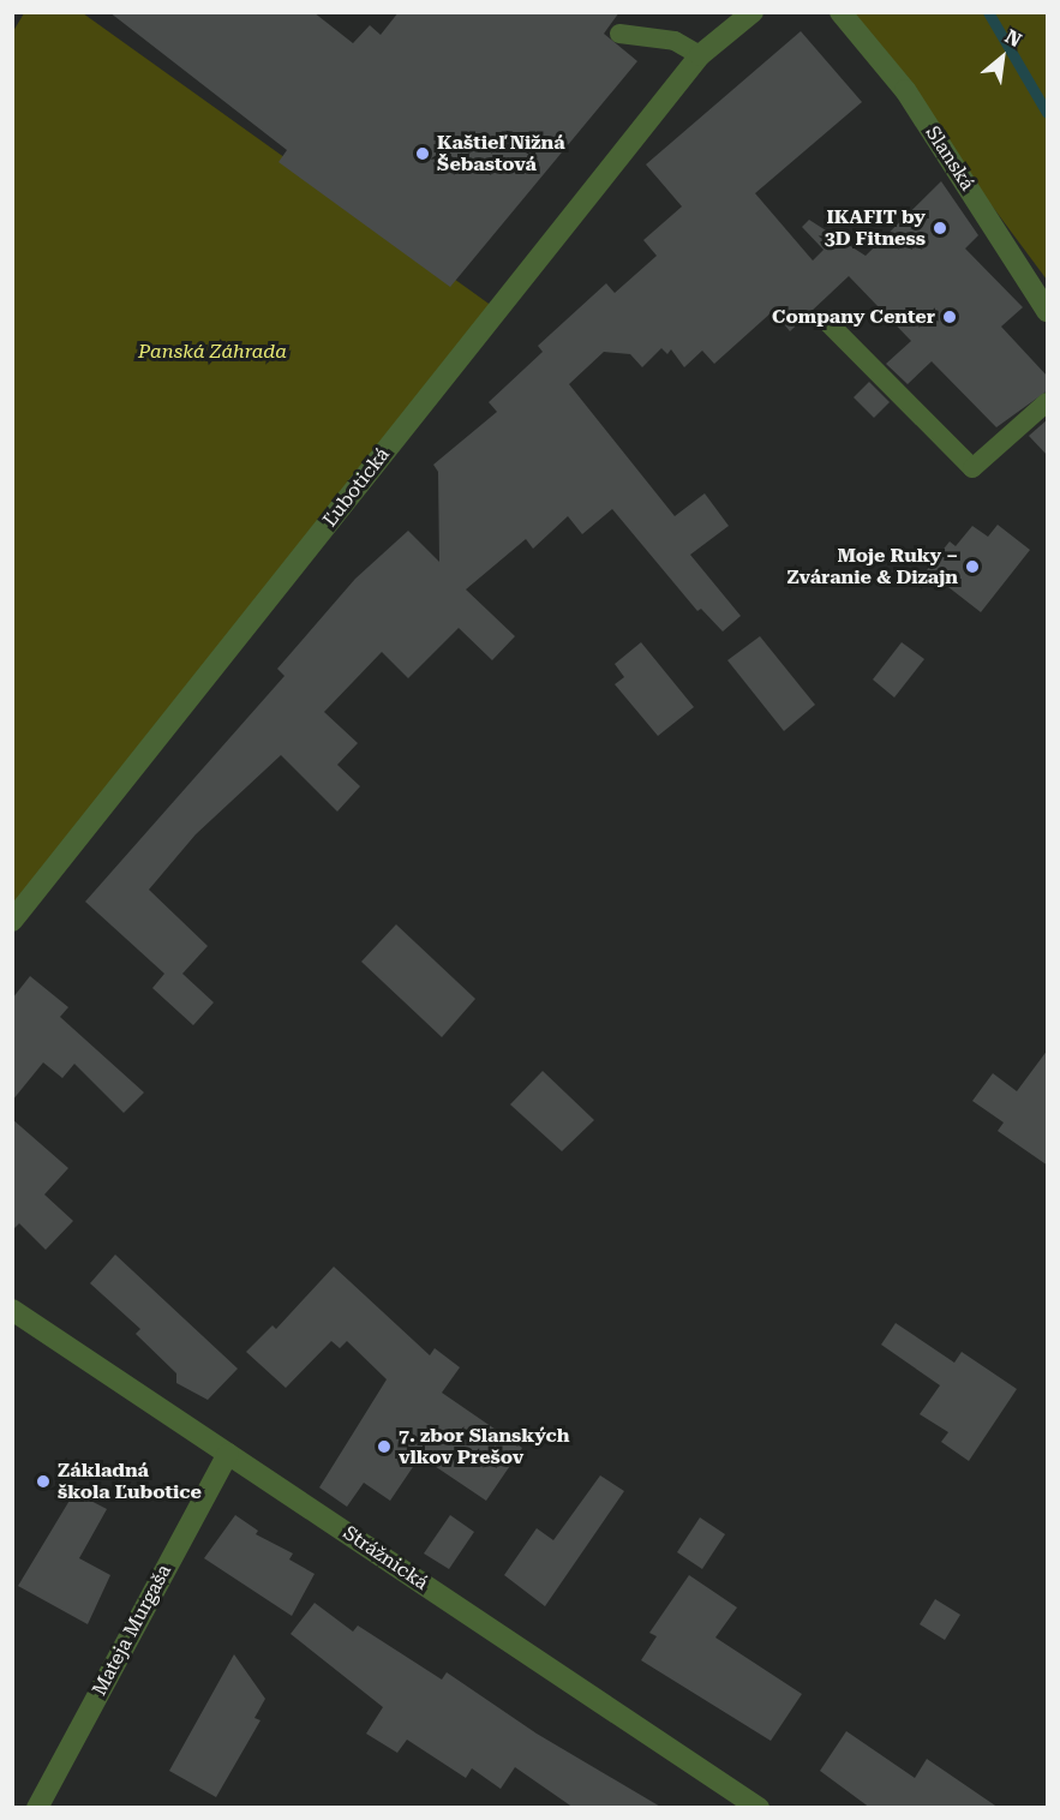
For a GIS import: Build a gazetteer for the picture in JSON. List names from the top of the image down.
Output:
{
  "streets": {
    "street": [
      "Slanská",
      "Ľubotická",
      "Strážnická",
      "Mateja Murgaša"
    ]
  },
  "crossings": [
    ["Strážnická", "Mateja Murgaša"]
  ],
  "parks": ["Panská Záhrada"],
  "places": [
    "Kaštieľ Nižná Šebastová",
    "IKAFIT by 3D Fitness",
    "Company Center",
    "Moje Ruky – Zváranie & Dizajn",
    "7. zbor Slanských vlkov Prešov",
    "Základná škola Ľubotice"
  ],
  "north": "top right"
}
